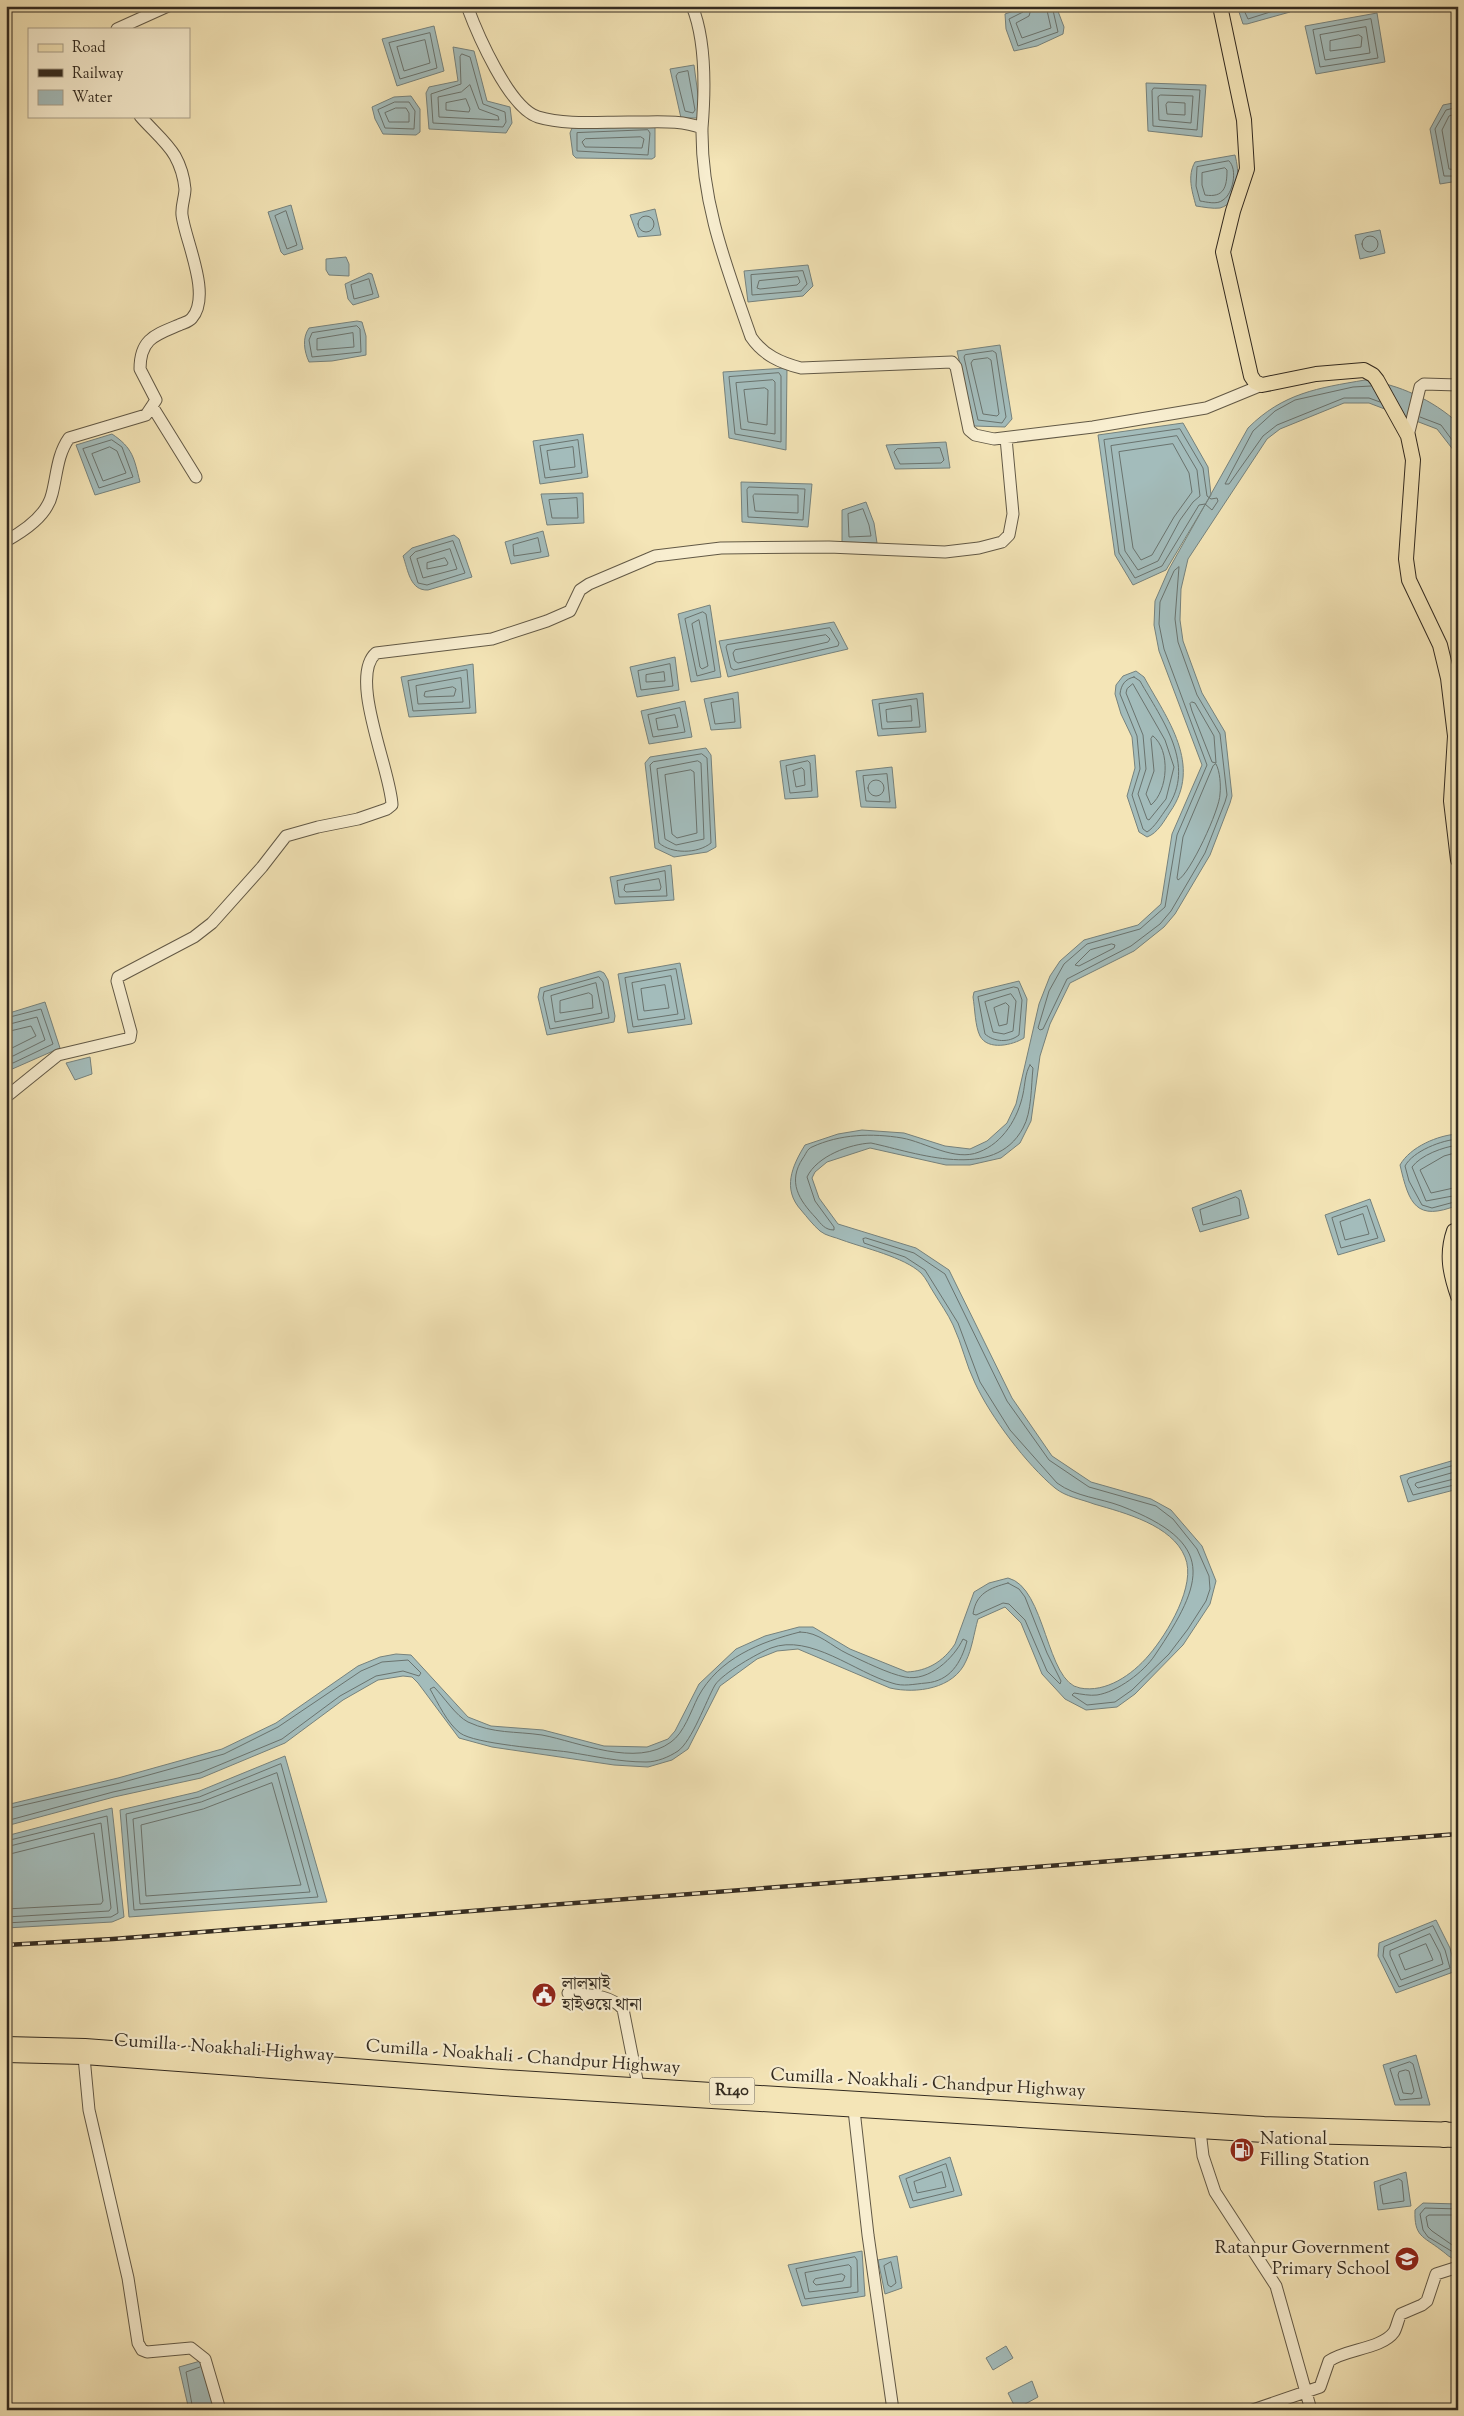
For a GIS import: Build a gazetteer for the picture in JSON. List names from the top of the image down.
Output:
{
  "streets": {
    "main road": ["Cumilla - Noakhali Highway", "Cumilla - Noakhali - Chandpur Highway", "R140"]
  },
  "crossings": [
    ["Cumilla - Noakhali Highway", "Cumilla - Noakhali - Chandpur Highway"]
  ],
  "places": {
    "public building": ["লালমাই হাইওয়ে থানা"],
    "fuel station": ["National Filling Station"],
    "school or university": ["Ratanpur Government Primary School"]
  },
  "legend": ["Road", "Railway", "Water"]
}
